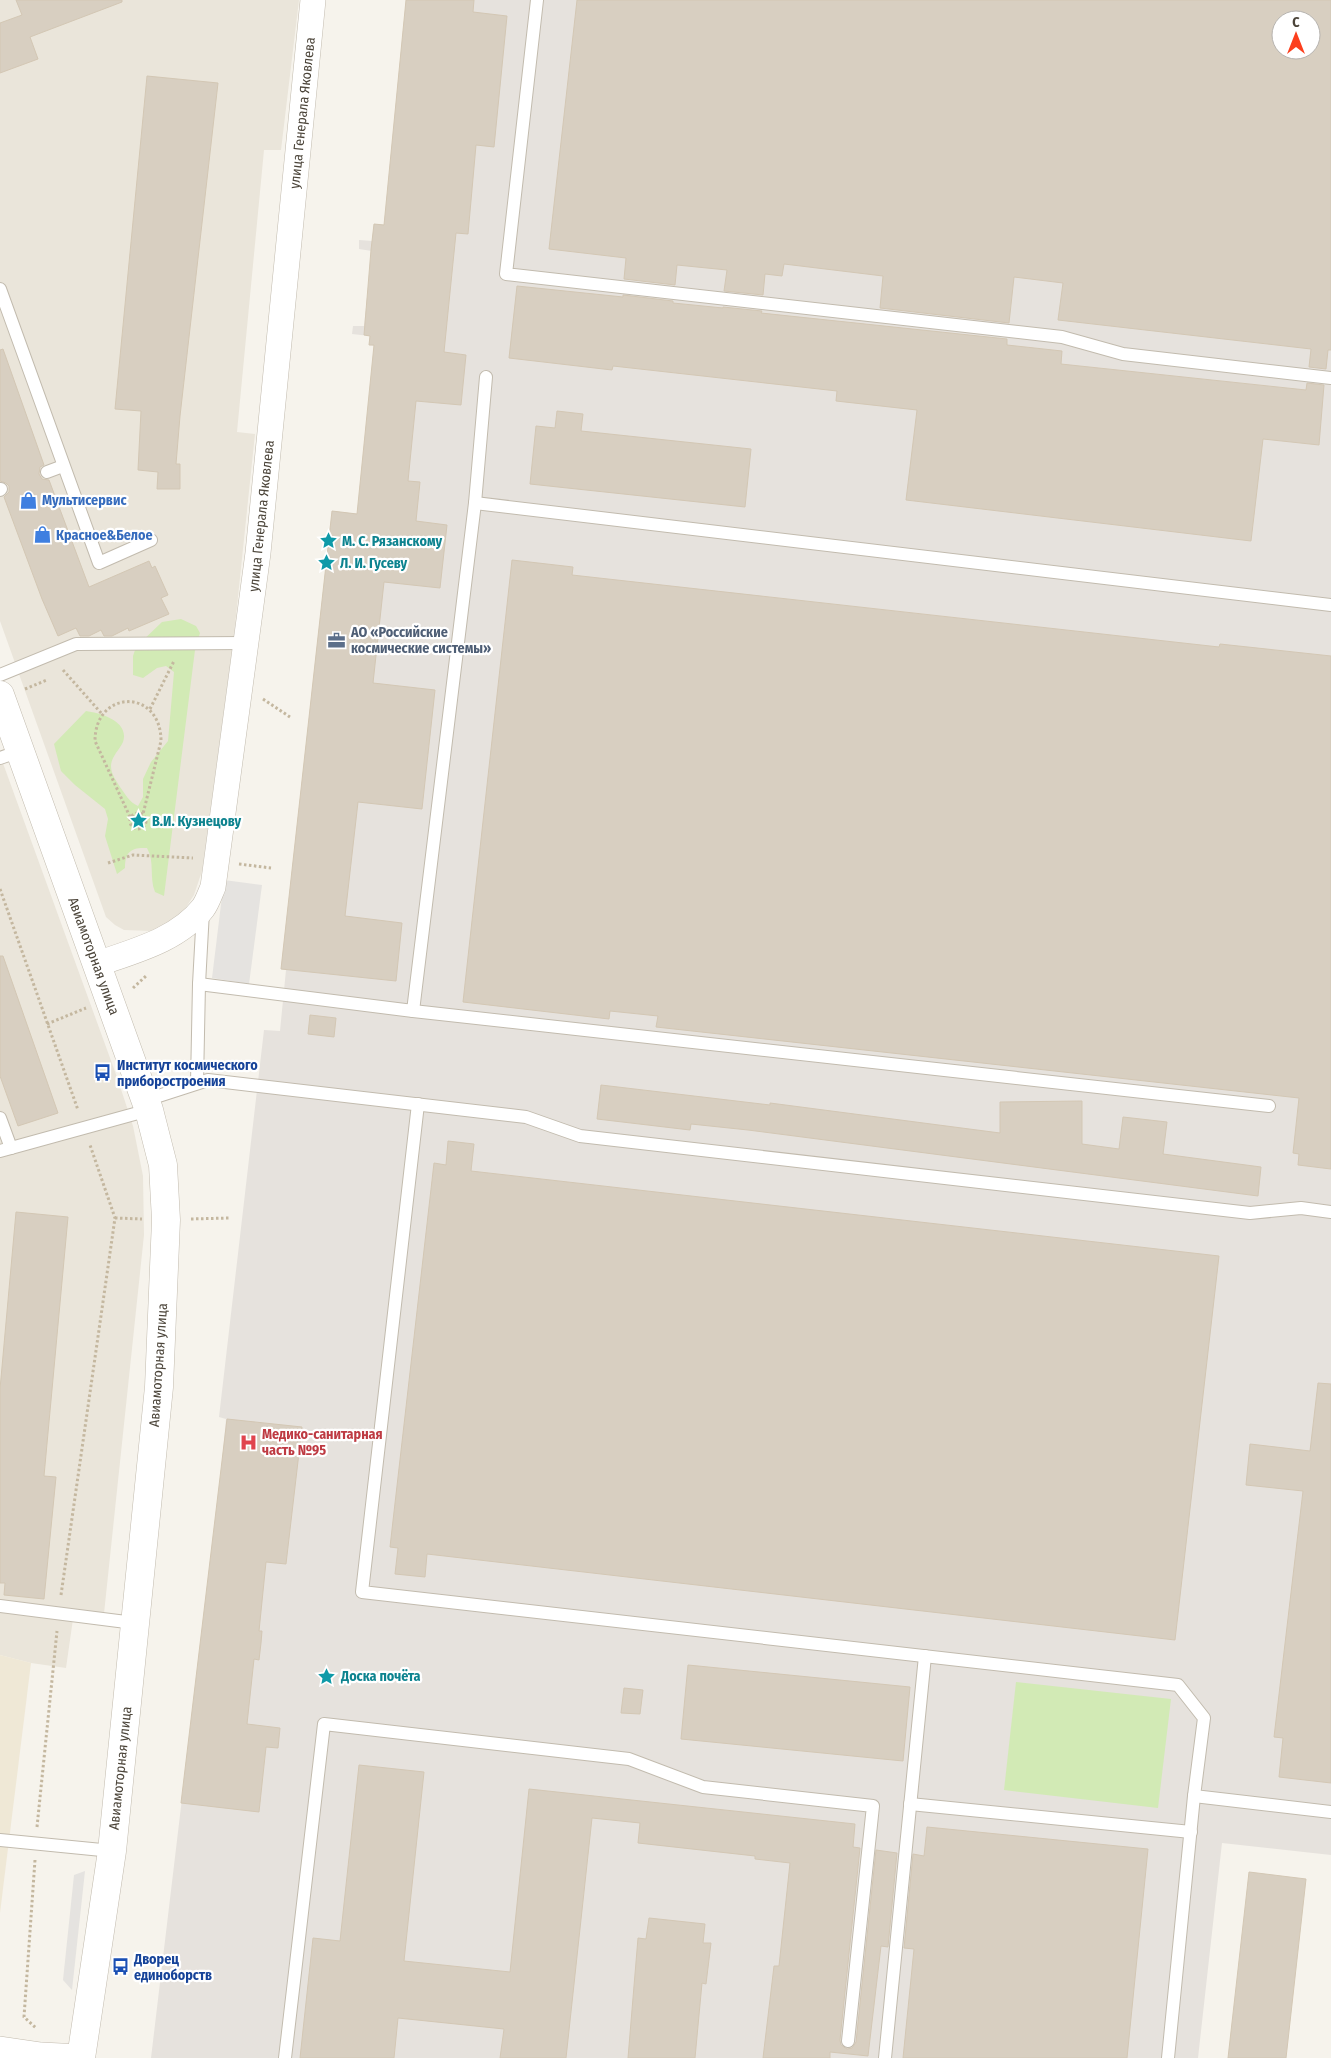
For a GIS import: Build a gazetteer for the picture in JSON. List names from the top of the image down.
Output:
{
  "streets": {
    "street": ["улица Генерала Яковлева", "Авиамоторная улица"]
  },
  "crossings": [
    ["улица Генерала Яковлева", "Авиамоторная улица"]
  ],
  "places": {
    "shop": ["Мультисервис", "Красное&Белое"],
    "place": [
      "М. С. Рязанскому",
      "Л. И. Гусеву",
      "В.И. Кузнецову",
      "Доска почёта"
    ],
    "office": ["АО «Российские космические системы»"],
    "bus stop": ["Институт космического приборостроения", "Дворец единоборств"],
    "hospital": ["Медико-санитарная часть №95"]
  },
  "north": "top"
}
